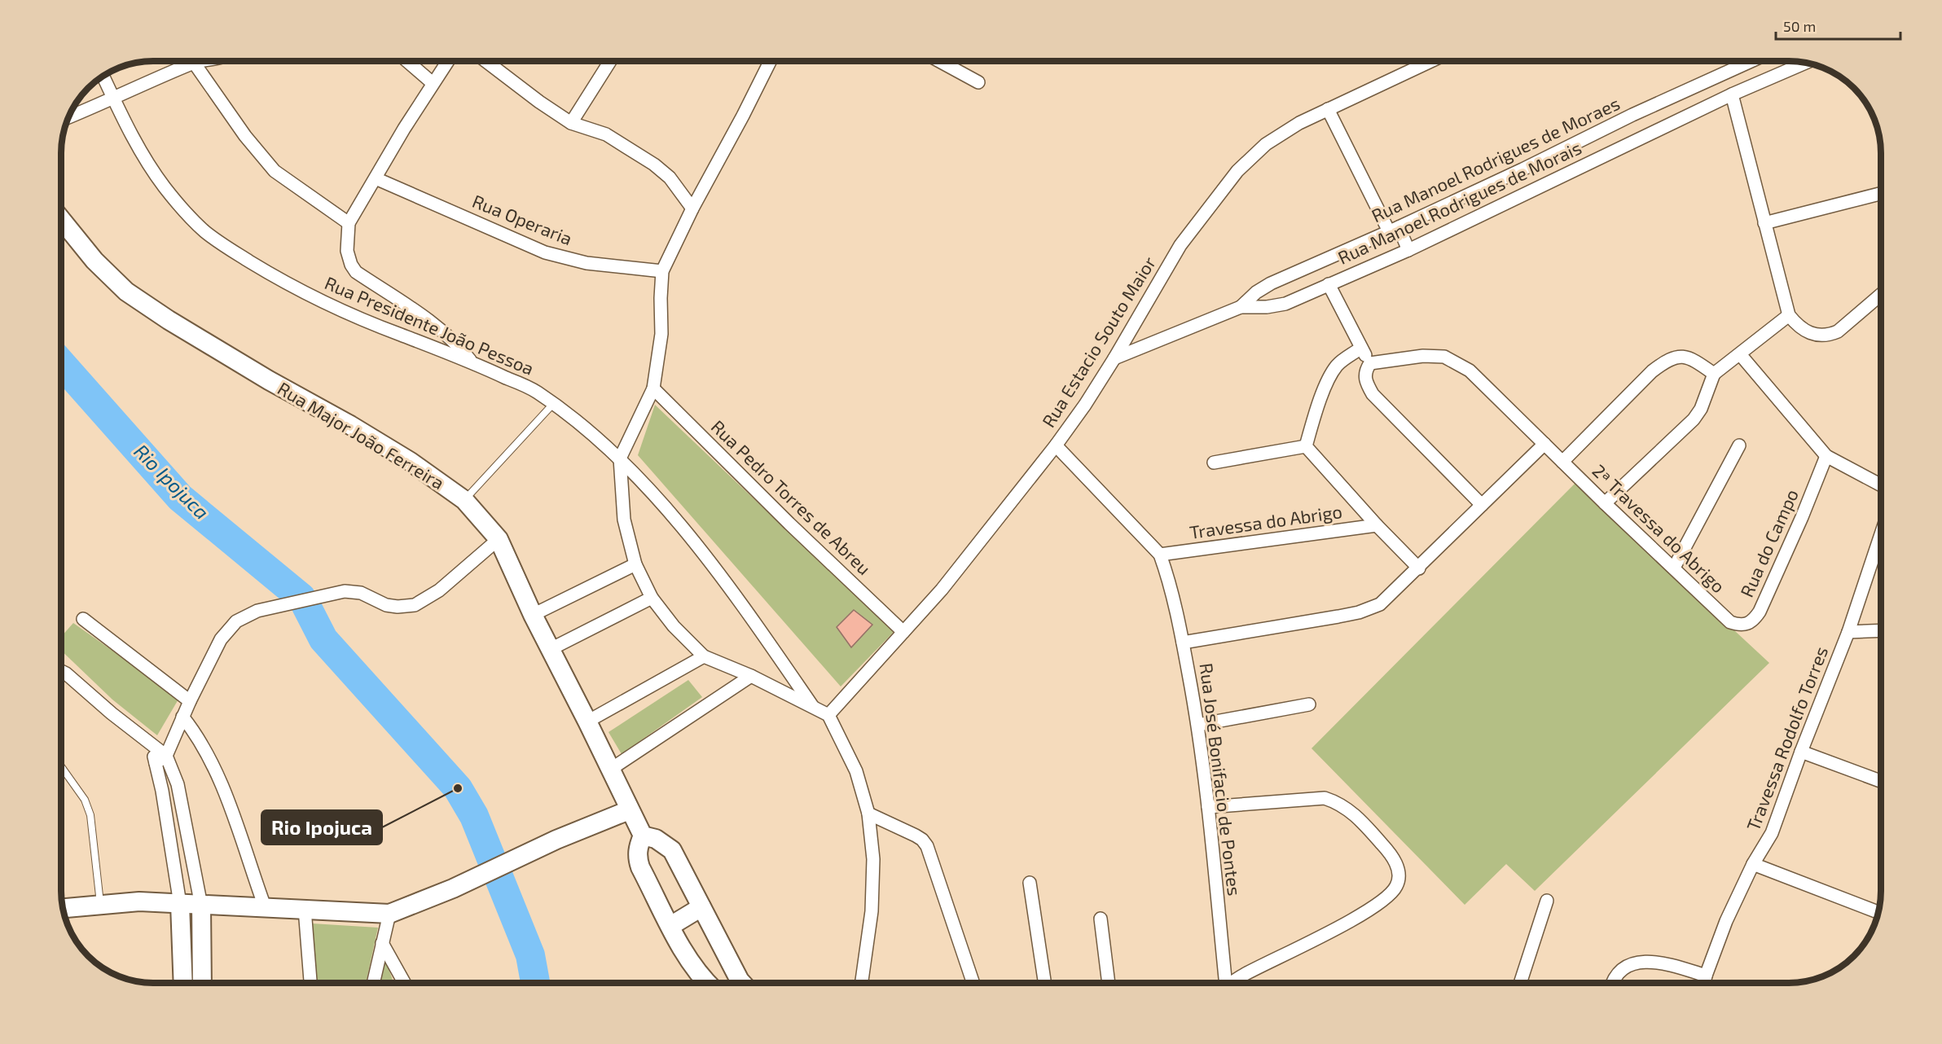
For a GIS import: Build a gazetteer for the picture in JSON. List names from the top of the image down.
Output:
{
  "streets": {
    "main road": ["Rua Major João Ferreira"],
    "street": [
      "Rua Manoel Rodrigues de Moraes",
      "Rua Manoel Rodrigues de Morais",
      "Rua Operaria",
      "Rua Presidente João Pessoa",
      "Rua Estacio Souto Maior",
      "Rua Pedro Torres de Abreu",
      "Travessa do Abrigo",
      "2ª Travessa do Abrigo",
      "Rua do Campo",
      "Travessa Rodolfo Torres",
      "Rua José Bonifacio de Pontes"
    ]
  },
  "crossings": [
    ["Rua Manoel Rodrigues de Moraes", "Rua Manoel Rodrigues de Morais"],
    ["Rua Manoel Rodrigues de Morais", "Rua Estacio Souto Maior"],
    ["Rua Estacio Souto Maior", "Rua Pedro Torres de Abreu"],
    ["Rua Estacio Souto Maior", "Rua José Bonifacio de Pontes"],
    ["Travessa do Abrigo", "Rua José Bonifacio de Pontes"],
    ["2ª Travessa do Abrigo", "Rua do Campo"]
  ],
  "water": ["Rio Ipojuca"],
  "places": ["Rio Ipojuca"],
  "scale_bar": "50 m"
}
